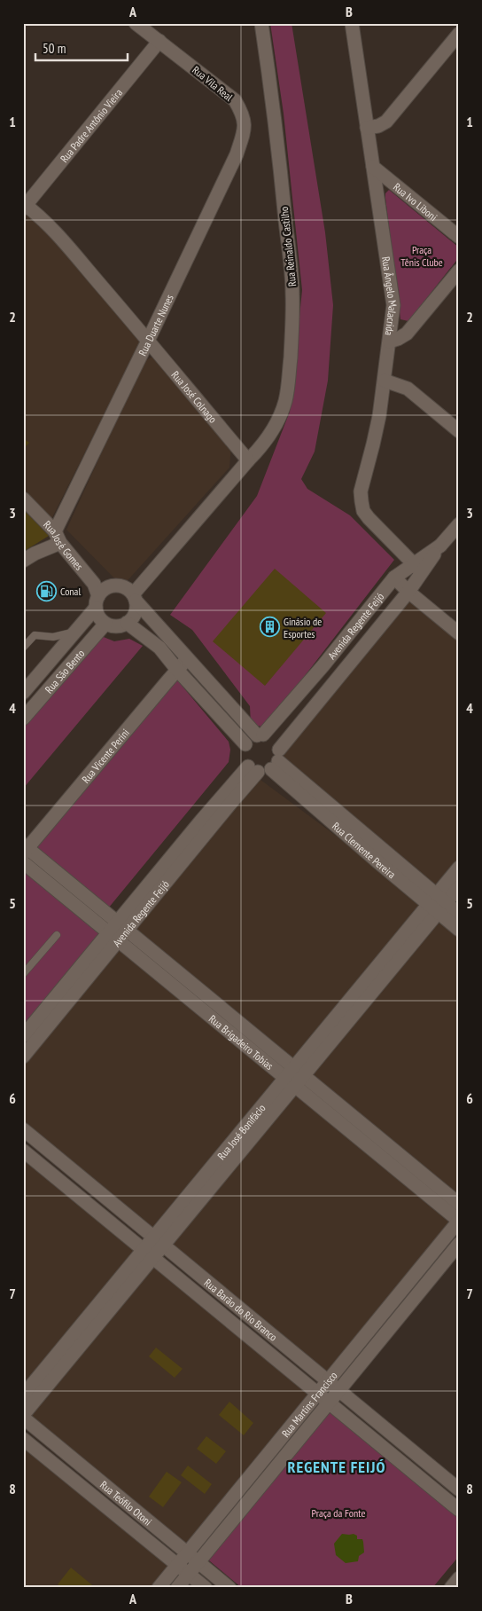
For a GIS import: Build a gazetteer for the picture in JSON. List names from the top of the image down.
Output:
{
  "streets": {
    "street": [
      "Rua Vila Real",
      "Rua Padre Antônio Vieira",
      "Rua Ivo Liboni",
      "Rua Reinaldo Castilho",
      "Rua Ângelo Malacrida",
      "Rua Duarte Nunes",
      "Rua José Colnago",
      "Rua José Gomes",
      "Avenida Regente Feijó",
      "Rua São Bento",
      "Rua Vicente Perini",
      "Rua Clemente Pereira",
      "Rua Brigadeiro Tobias",
      "Rua José Bonifácio",
      "Rua Barão do Rio Branco",
      "Rua Martins Francisco",
      "Rua Teófilo Otoni"
    ]
  },
  "crossings": [
    ["Rua Vila Real", "Rua Padre Antônio Vieira"],
    ["Rua Vila Real", "Rua Duarte Nunes"],
    ["Rua Padre Antônio Vieira", "Rua José Colnago"],
    ["Rua Ivo Liboni", "Rua Ângelo Malacrida"],
    ["Rua Reinaldo Castilho", "Rua José Colnago"],
    ["Rua Ângelo Malacrida", "Avenida Regente Feijó"],
    ["Rua Duarte Nunes", "Rua José Colnago"],
    ["Rua Duarte Nunes", "Rua José Gomes"],
    ["Rua José Gomes", "Rua São Bento"],
    ["Avenida Regente Feijó", "Rua Clemente Pereira"],
    ["Avenida Regente Feijó", "Rua Brigadeiro Tobias"],
    ["Rua Vicente Perini", "Rua Brigadeiro Tobias"],
    ["Rua Clemente Pereira", "Rua José Bonifácio"],
    ["Rua Brigadeiro Tobias", "Rua José Bonifácio"],
    ["Rua Brigadeiro Tobias", "Rua Martins Francisco"],
    ["Rua José Bonifácio", "Rua Barão do Rio Branco"],
    ["Rua José Bonifácio", "Rua Teófilo Otoni"],
    ["Rua Barão do Rio Branco", "Rua Martins Francisco"],
    ["Rua Martins Francisco", "Rua Teófilo Otoni"]
  ],
  "districts": ["REGENTE FEIJÓ"],
  "parks": ["Praça Tênis Clube", "Praça da Fonte"],
  "places": {
    "fuel station": ["Conal"],
    "building": ["Ginásio de Esportes"]
  },
  "scale_bar": "50 m",
  "grid": {
    "columns": ["A", "B"],
    "rows": [
      "1",
      "2",
      "3",
      "4",
      "5",
      "6",
      "7",
      "8"
    ]
  }
}
